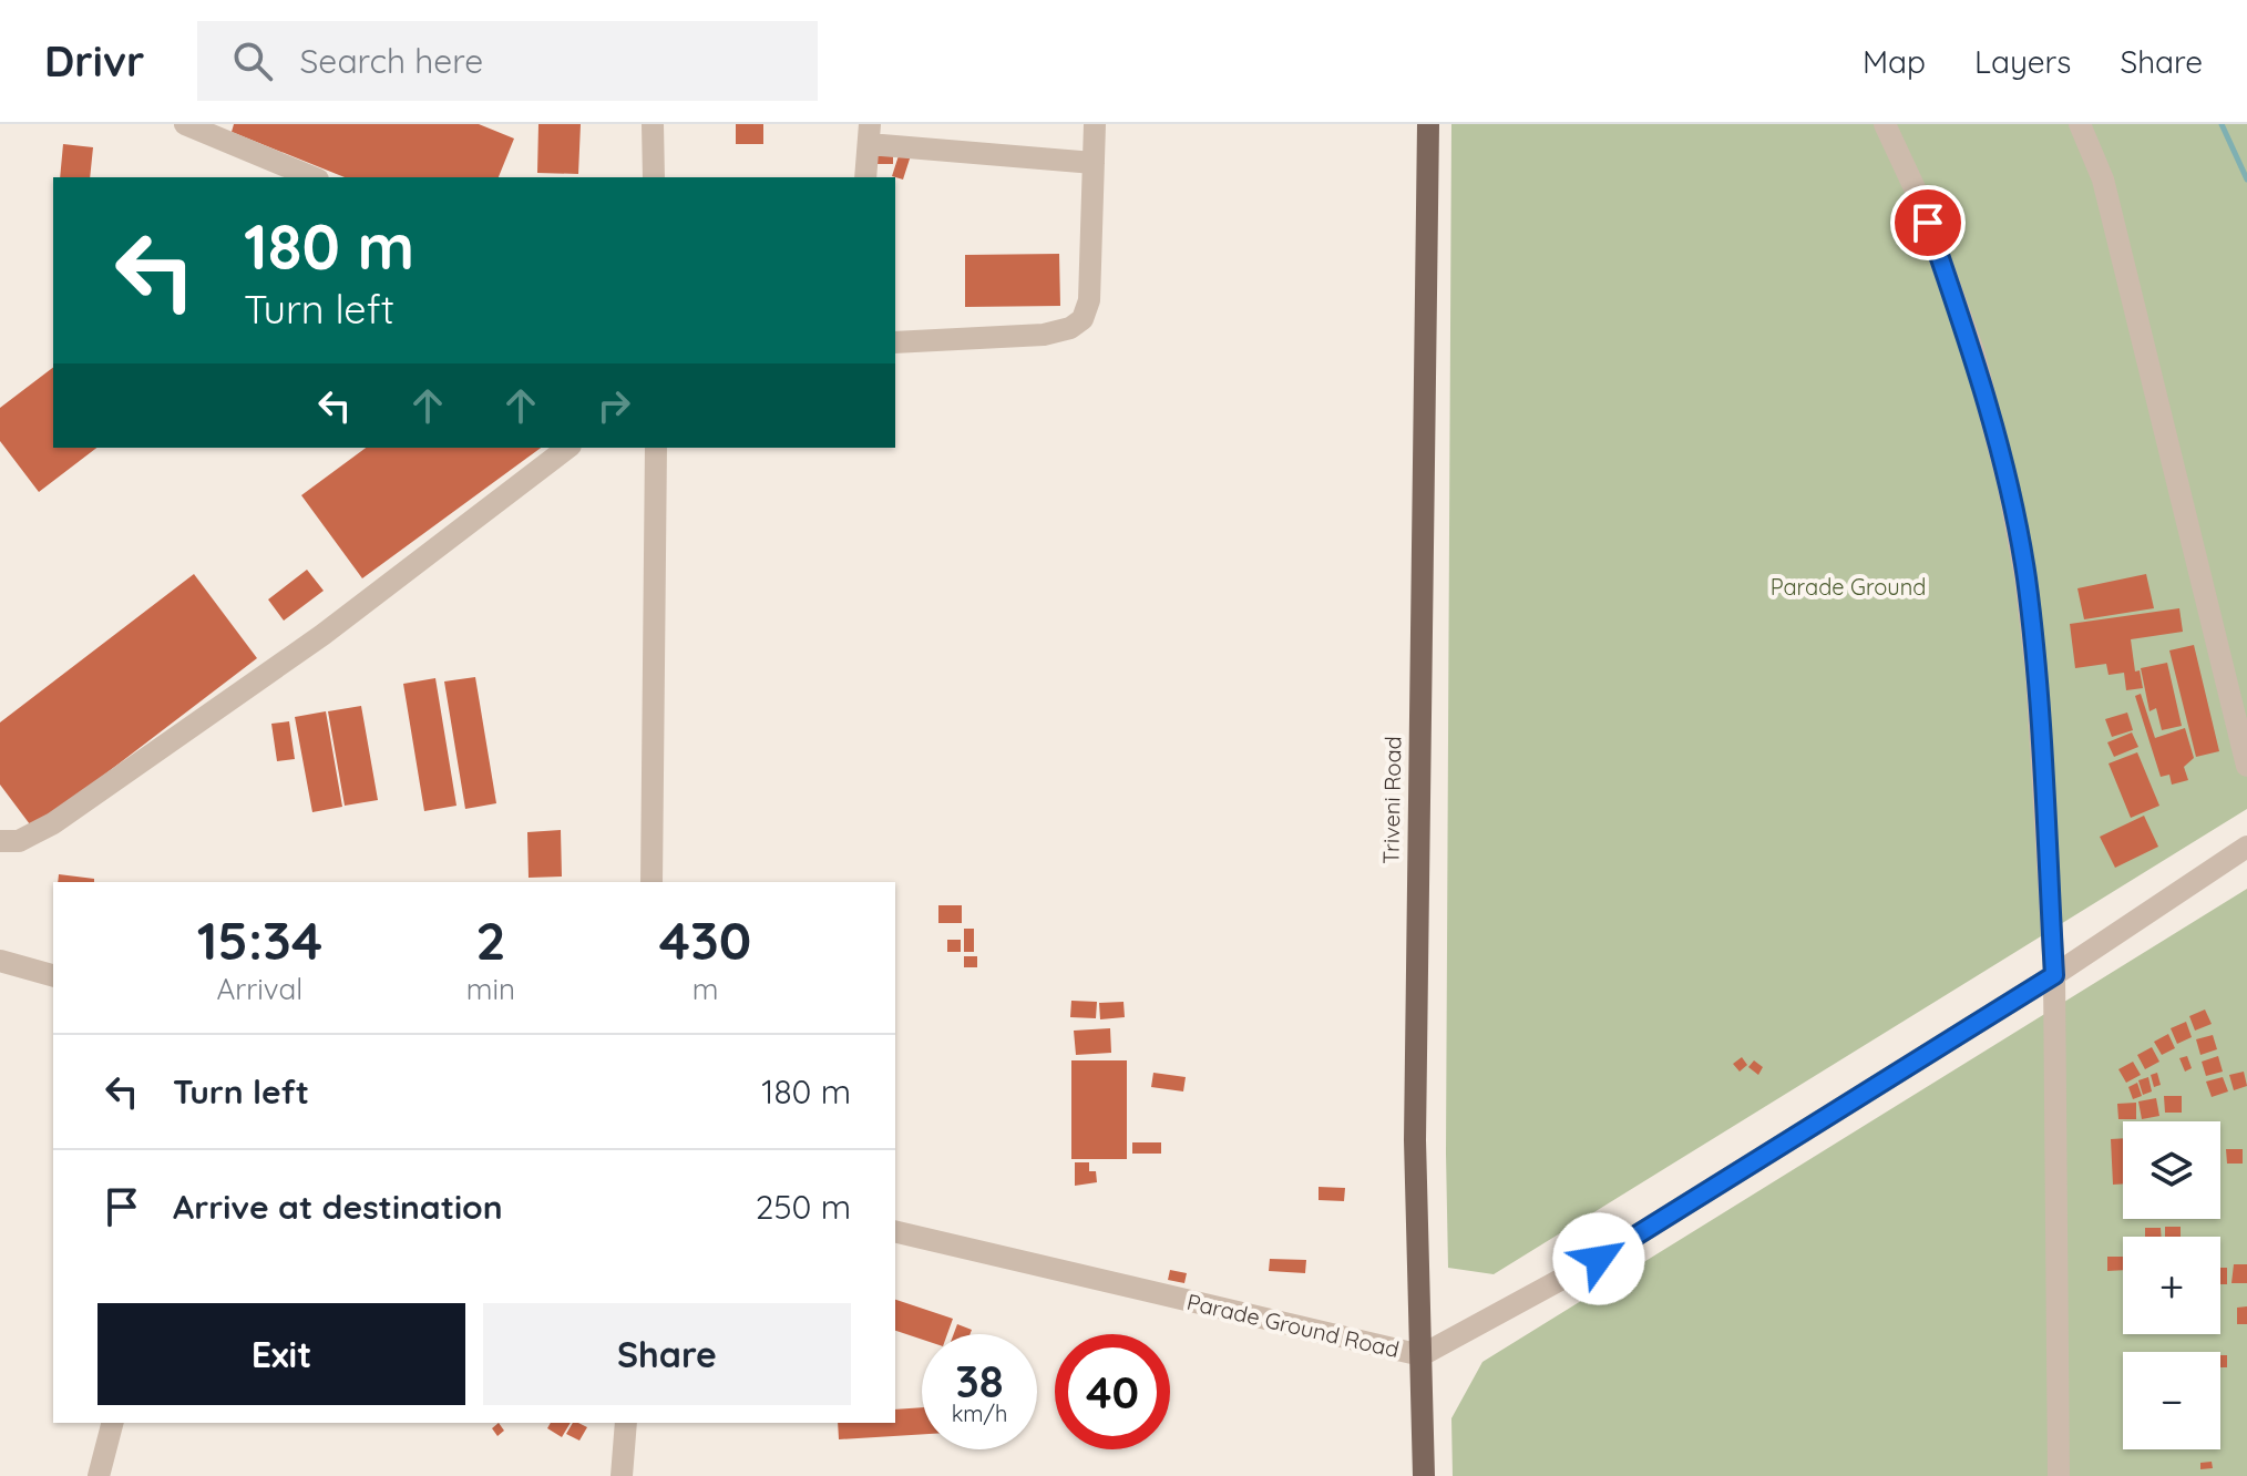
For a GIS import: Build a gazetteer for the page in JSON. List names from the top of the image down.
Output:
{
  "streets": {
    "main road": ["Triveni Road"],
    "street": ["Parade Ground Road"]
  },
  "crossings": [
    ["Triveni Road", "Parade Ground Road"]
  ],
  "parks": ["Parade Ground"],
  "page": {
    "header": "Drivr",
    "search": "Search here",
    "nav": ["Map", "Layers", "Share"],
    "turn": ["180 m", "Turn left"],
    "eta": [
      "15:34",
      "Arrival",
      "2",
      "min",
      "430",
      "m"
    ],
    "list": [
      {
        "name": "Turn left",
        "value": "180 m"
      },
      {
        "name": "Arrive at destination",
        "value": "250 m"
      }
    ],
    "map_buttons": ["+", "−"],
    "buttons": ["Exit", "Share"],
    "speed": "38 km/h",
    "limit": "40"
  }
}
